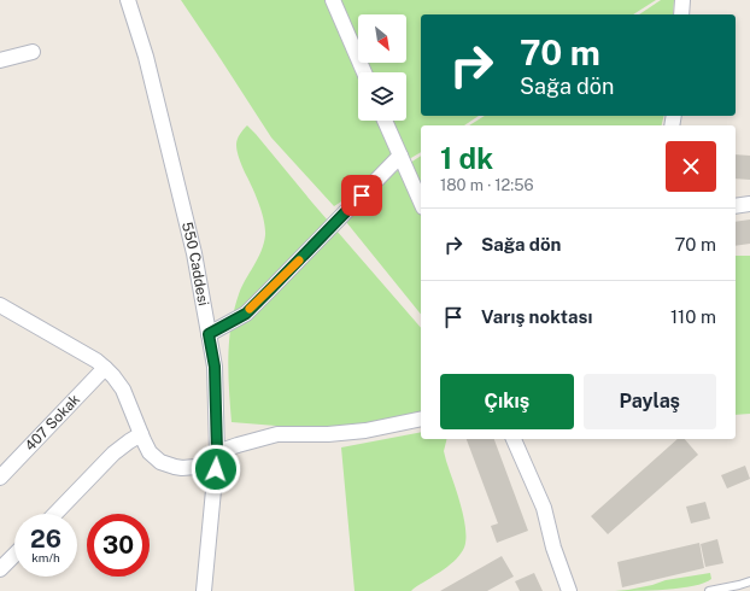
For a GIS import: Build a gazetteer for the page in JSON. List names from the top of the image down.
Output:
{
  "streets": {
    "street": ["550 Caddesi", "407 Sokak"]
  },
  "north": "bottom right",
  "page": {
    "turn": ["70 m", "Sağa dön"],
    "heading": ["1 dk", "180 m · 12:56"],
    "list": [
      {
        "name": "Sağa dön",
        "value": "70 m"
      },
      {
        "name": "Varış noktası",
        "value": "110 m"
      }
    ],
    "buttons": ["Çıkış", "Paylaş"],
    "speed": "26 km/h",
    "limit": "30"
  }
}
